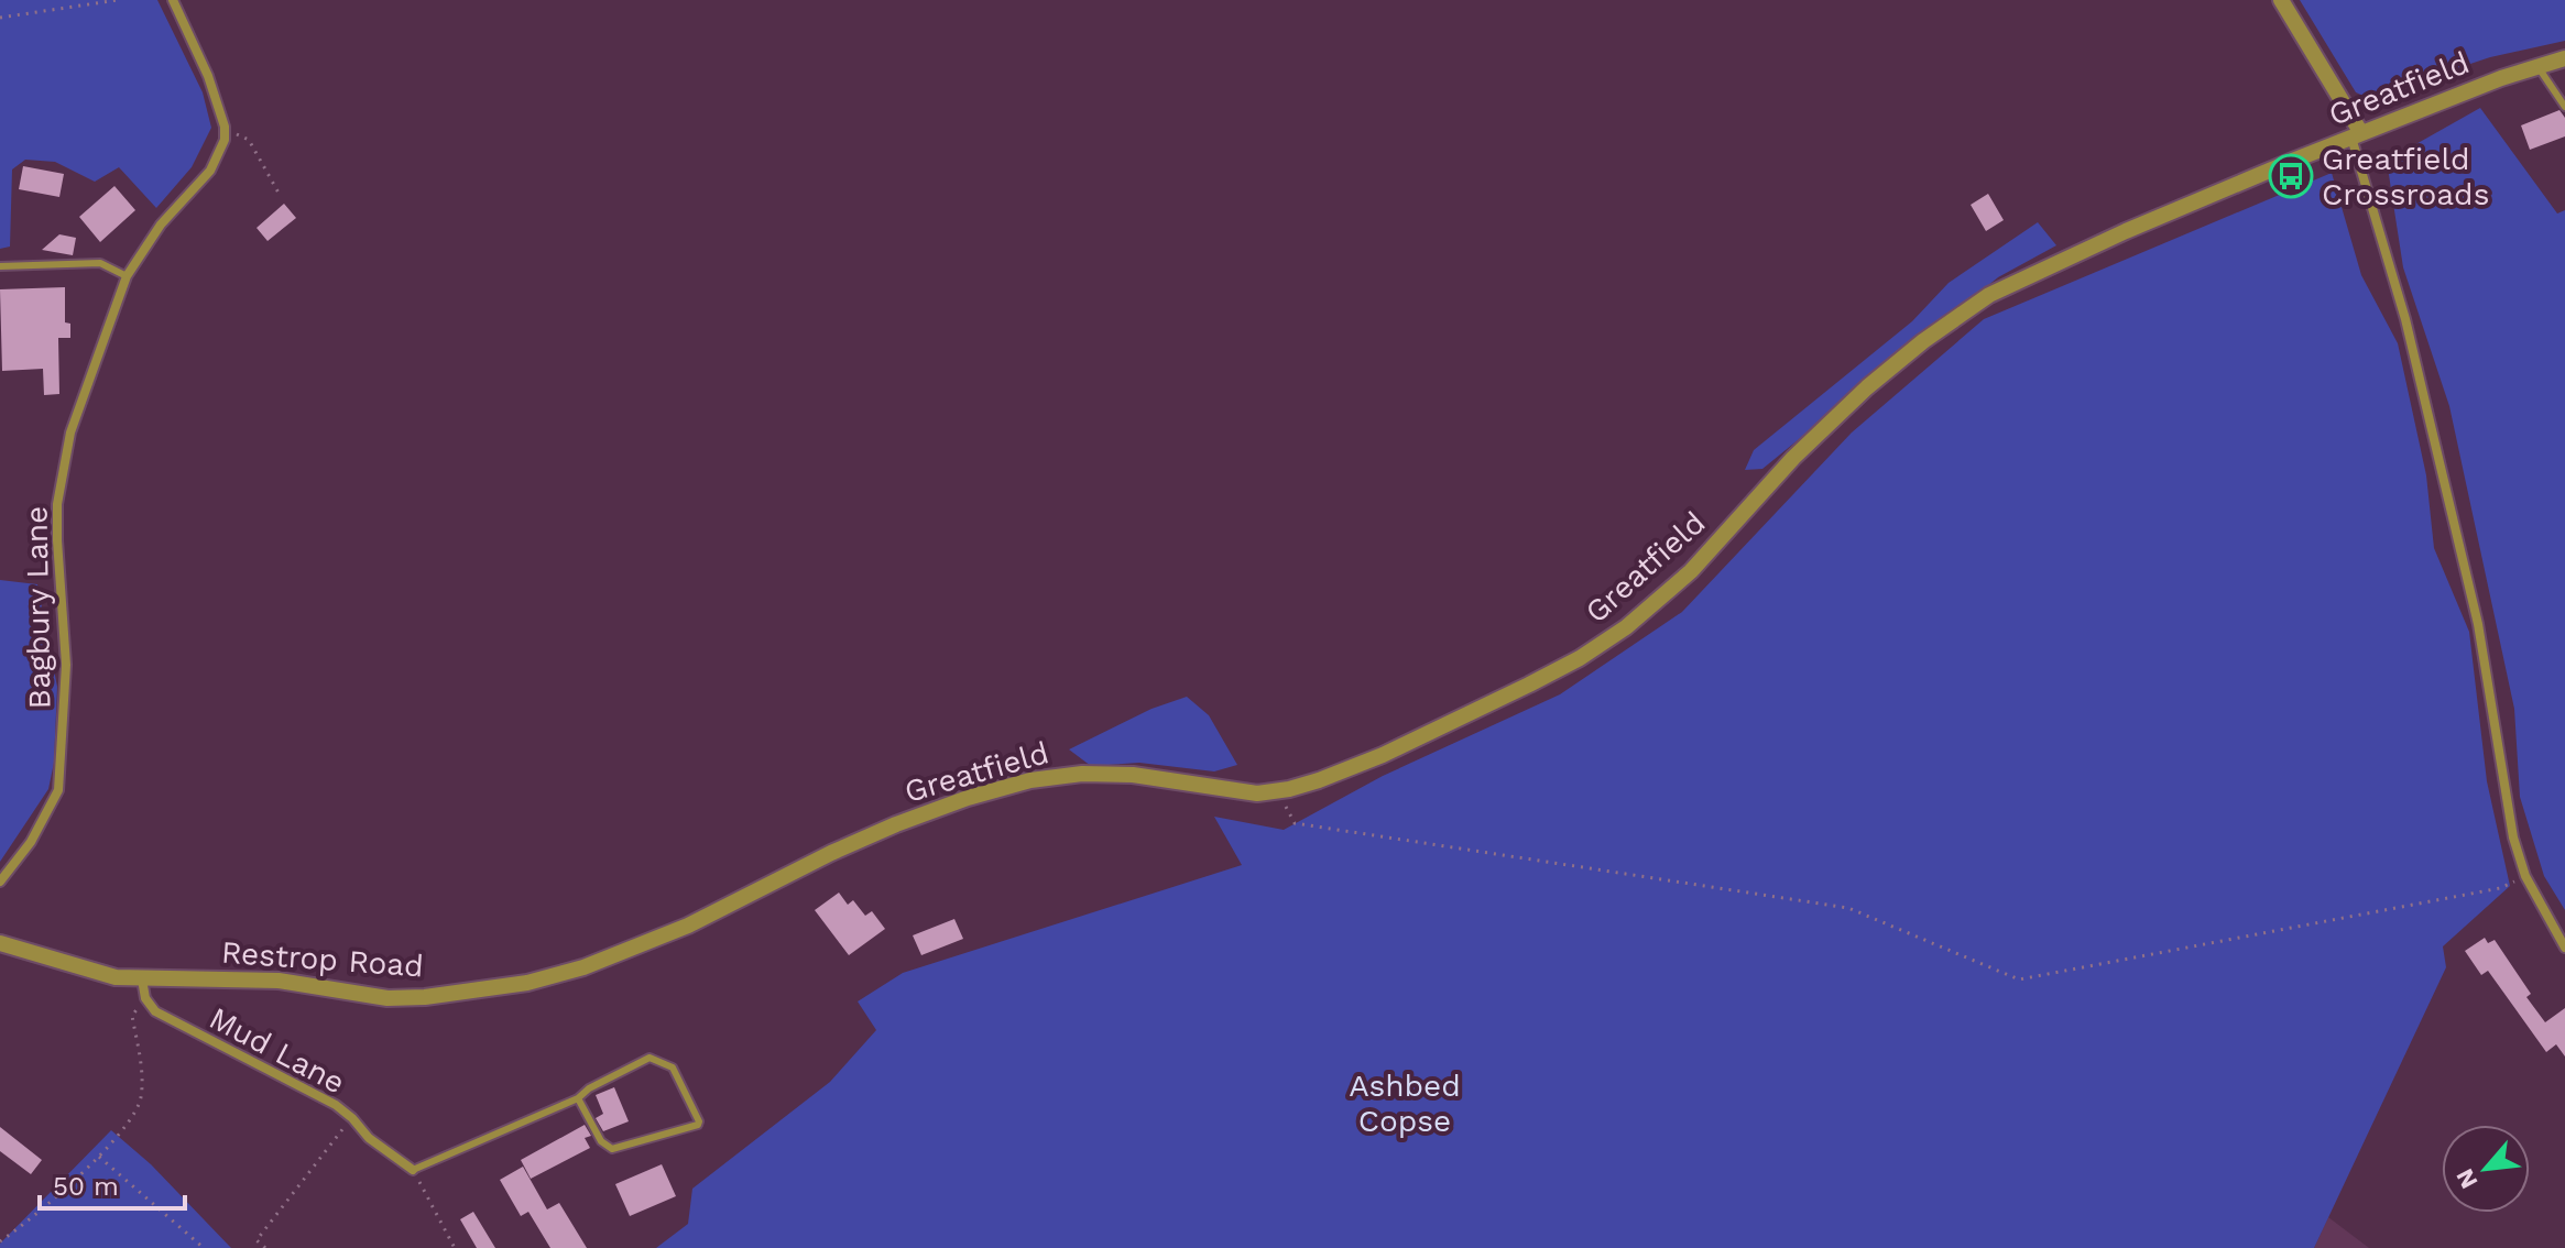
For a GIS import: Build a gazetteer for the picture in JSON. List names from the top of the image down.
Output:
{
  "streets": {
    "street": [
      "Greatfield",
      "Bagbury Lane",
      "Restrop Road",
      "Mud Lane"
    ]
  },
  "crossings": [
    ["Greatfield", "Restrop Road"]
  ],
  "parks": ["Ashbed Copse"],
  "places": {
    "bus stop": ["Greatfield Crossroads"]
  },
  "scale_bar": "50 m",
  "north": "bottom left"
}
